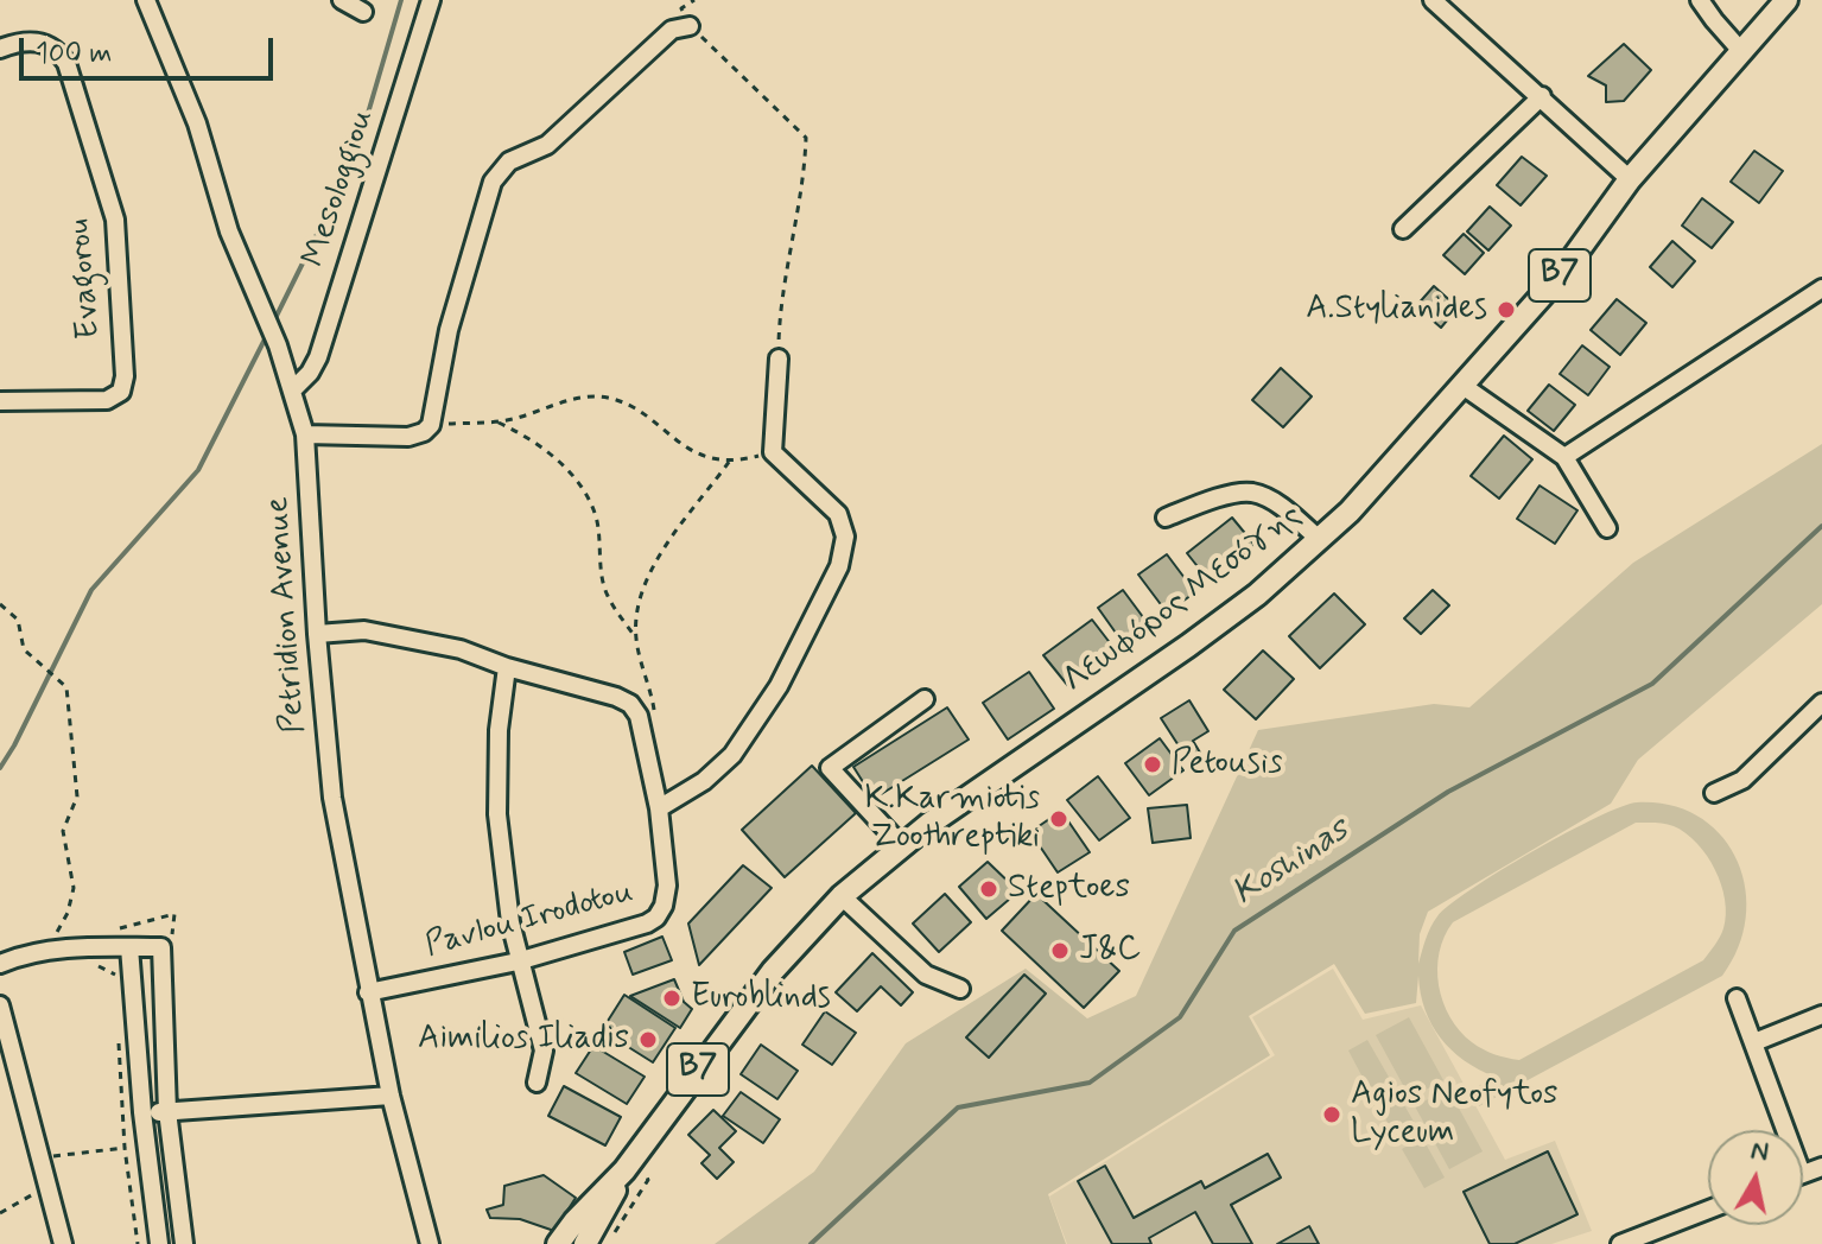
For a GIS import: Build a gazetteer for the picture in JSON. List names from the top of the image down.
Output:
{
  "streets": {
    "main road": ["B7", "Λεωφόρος Μεσόγης"],
    "street": [
      "Mesologgiou",
      "Evagorou",
      "Petridion Avenue",
      "Pavlou Irodotou"
    ]
  },
  "crossings": [
    ["Mesologgiou", "Petridion Avenue"],
    ["Petridion Avenue", "Pavlou Irodotou"]
  ],
  "water": ["Koshinas"],
  "places": [
    "A.Stylianides",
    "Petousis",
    "K.Karmiotis Zoothreptiki",
    "Steptoes",
    "J&C",
    "Euroblinds",
    "Aimilios Iliadis",
    "Agios Neofytos Lyceum"
  ],
  "scale_bar": "100 m",
  "north": "top"
}
